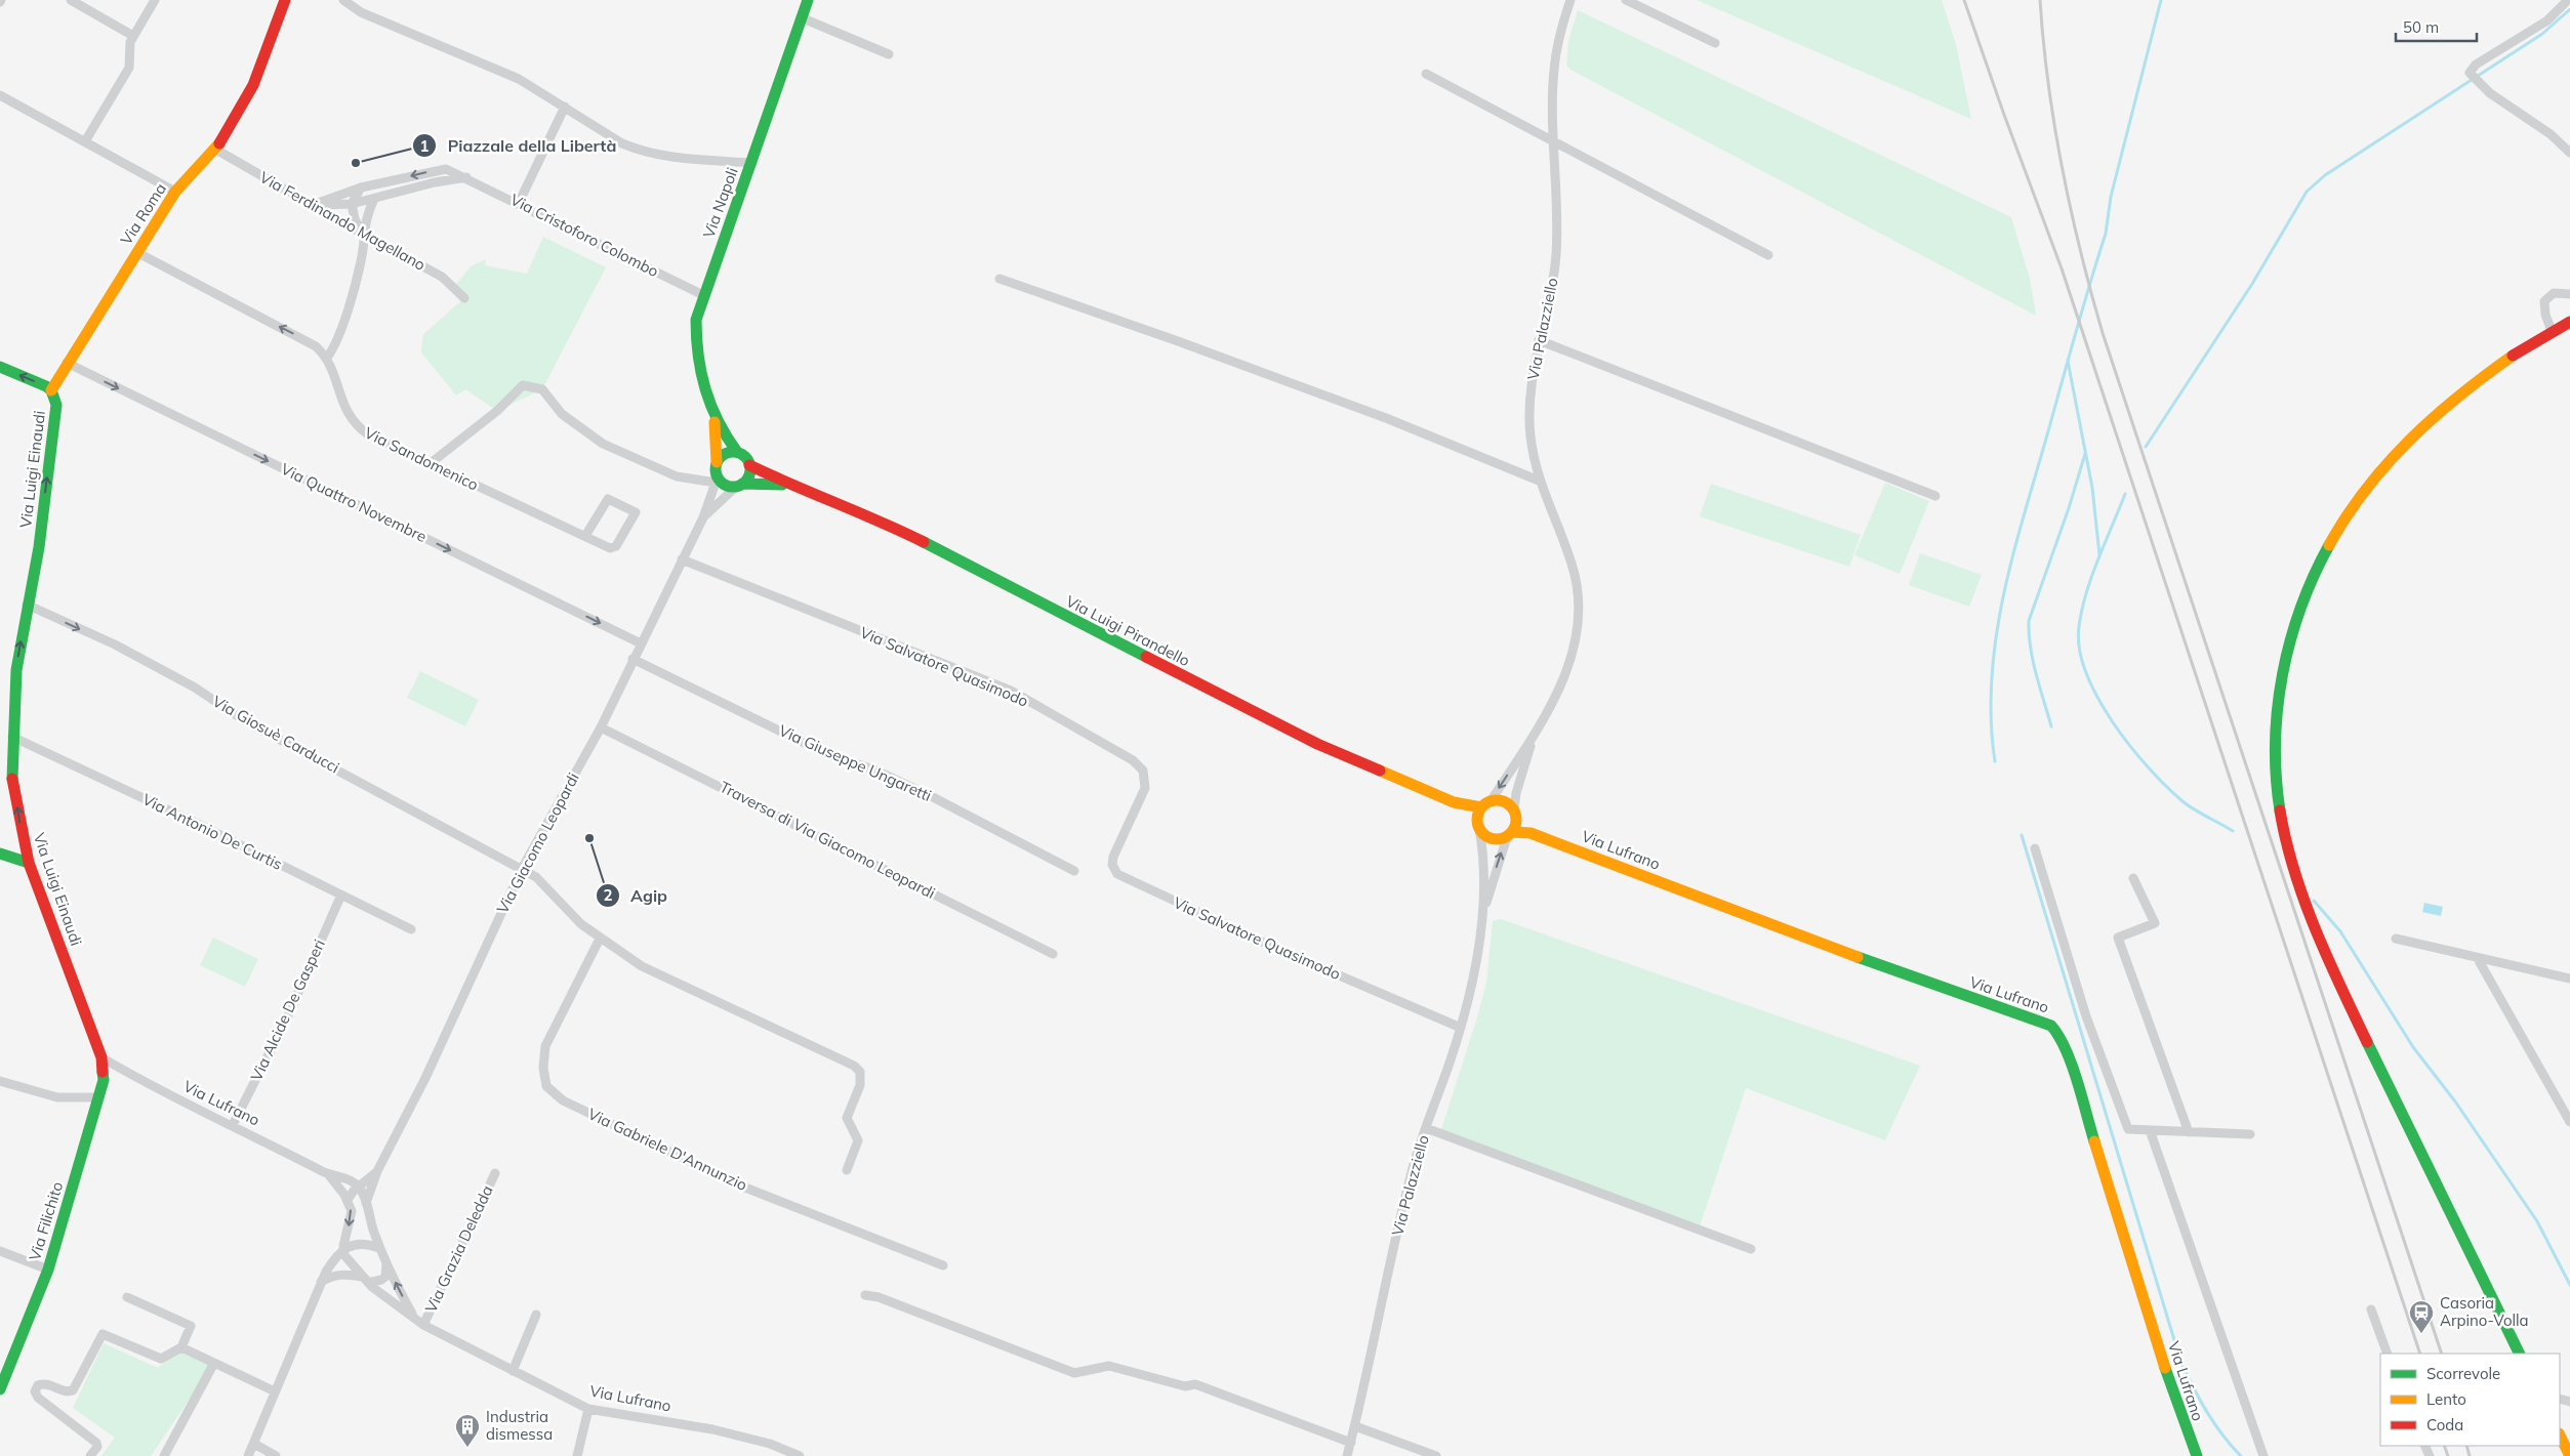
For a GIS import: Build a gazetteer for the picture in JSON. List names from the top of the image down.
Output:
{
  "streets": {
    "street": [
      "Via Napoli",
      "Via Roma",
      "Via Ferdinando Magellano",
      "Via Cristoforo Colombo",
      "Via Palazziello",
      "Via Sandomenico",
      "Via Luigi Einaudi",
      "Via Quattro Novembre",
      "Via Luigi Pirandello",
      "Via Salvatore Quasimodo",
      "Via Giosuè Carducci",
      "Via Giuseppe Ungaretti",
      "Via Antonio De Curtis",
      "Traversa di Via Giacomo Leopardi",
      "Via Giacomo Leopardi",
      "Via Lufrano",
      "Via Alcide De Gasperi",
      "Via Gabriele D'Annunzio",
      "Via Filichito",
      "Via Grazia Deledda"
    ]
  },
  "crossings": [
    ["Via Napoli", "Via Cristoforo Colombo"],
    ["Via Napoli", "Via Luigi Pirandello"],
    ["Via Napoli", "Via Giacomo Leopardi"],
    ["Via Roma", "Via Ferdinando Magellano"],
    ["Via Roma", "Via Luigi Einaudi"],
    ["Via Roma", "Via Quattro Novembre"],
    ["Via Ferdinando Magellano", "Via Cristoforo Colombo"],
    ["Via Palazziello", "Via Luigi Pirandello"],
    ["Via Palazziello", "Via Salvatore Quasimodo"],
    ["Via Palazziello", "Via Lufrano"],
    ["Via Luigi Einaudi", "Via Giosuè Carducci"],
    ["Via Luigi Einaudi", "Via Antonio De Curtis"],
    ["Via Luigi Einaudi", "Via Lufrano"],
    ["Via Luigi Einaudi", "Via Filichito"],
    ["Via Quattro Novembre", "Via Giacomo Leopardi"],
    ["Via Luigi Pirandello", "Via Giacomo Leopardi"],
    ["Via Luigi Pirandello", "Via Lufrano"],
    ["Via Salvatore Quasimodo", "Via Giacomo Leopardi"],
    ["Via Giosuè Carducci", "Via Giacomo Leopardi"],
    ["Via Giuseppe Ungaretti", "Via Giacomo Leopardi"],
    ["Via Antonio De Curtis", "Via Alcide De Gasperi"],
    ["Traversa di Via Giacomo Leopardi", "Via Giacomo Leopardi"],
    ["Via Giacomo Leopardi", "Via Lufrano"],
    ["Via Lufrano", "Via Alcide De Gasperi"],
    ["Via Lufrano", "Via Filichito"],
    ["Via Lufrano", "Via Grazia Deledda"]
  ],
  "one_way": ["Via Luigi Einaudi", "Via Quattro Novembre", "Via Giosuè Carducci"],
  "places": {
    "other": ["Piazzale della Libertà", "Agip"],
    "station": ["Casoria Arpino-Volla"],
    "building": ["Industria dismessa"]
  },
  "legend": ["Scorrevole", "Lento", "Coda"],
  "scale_bar": "50 m"
}
